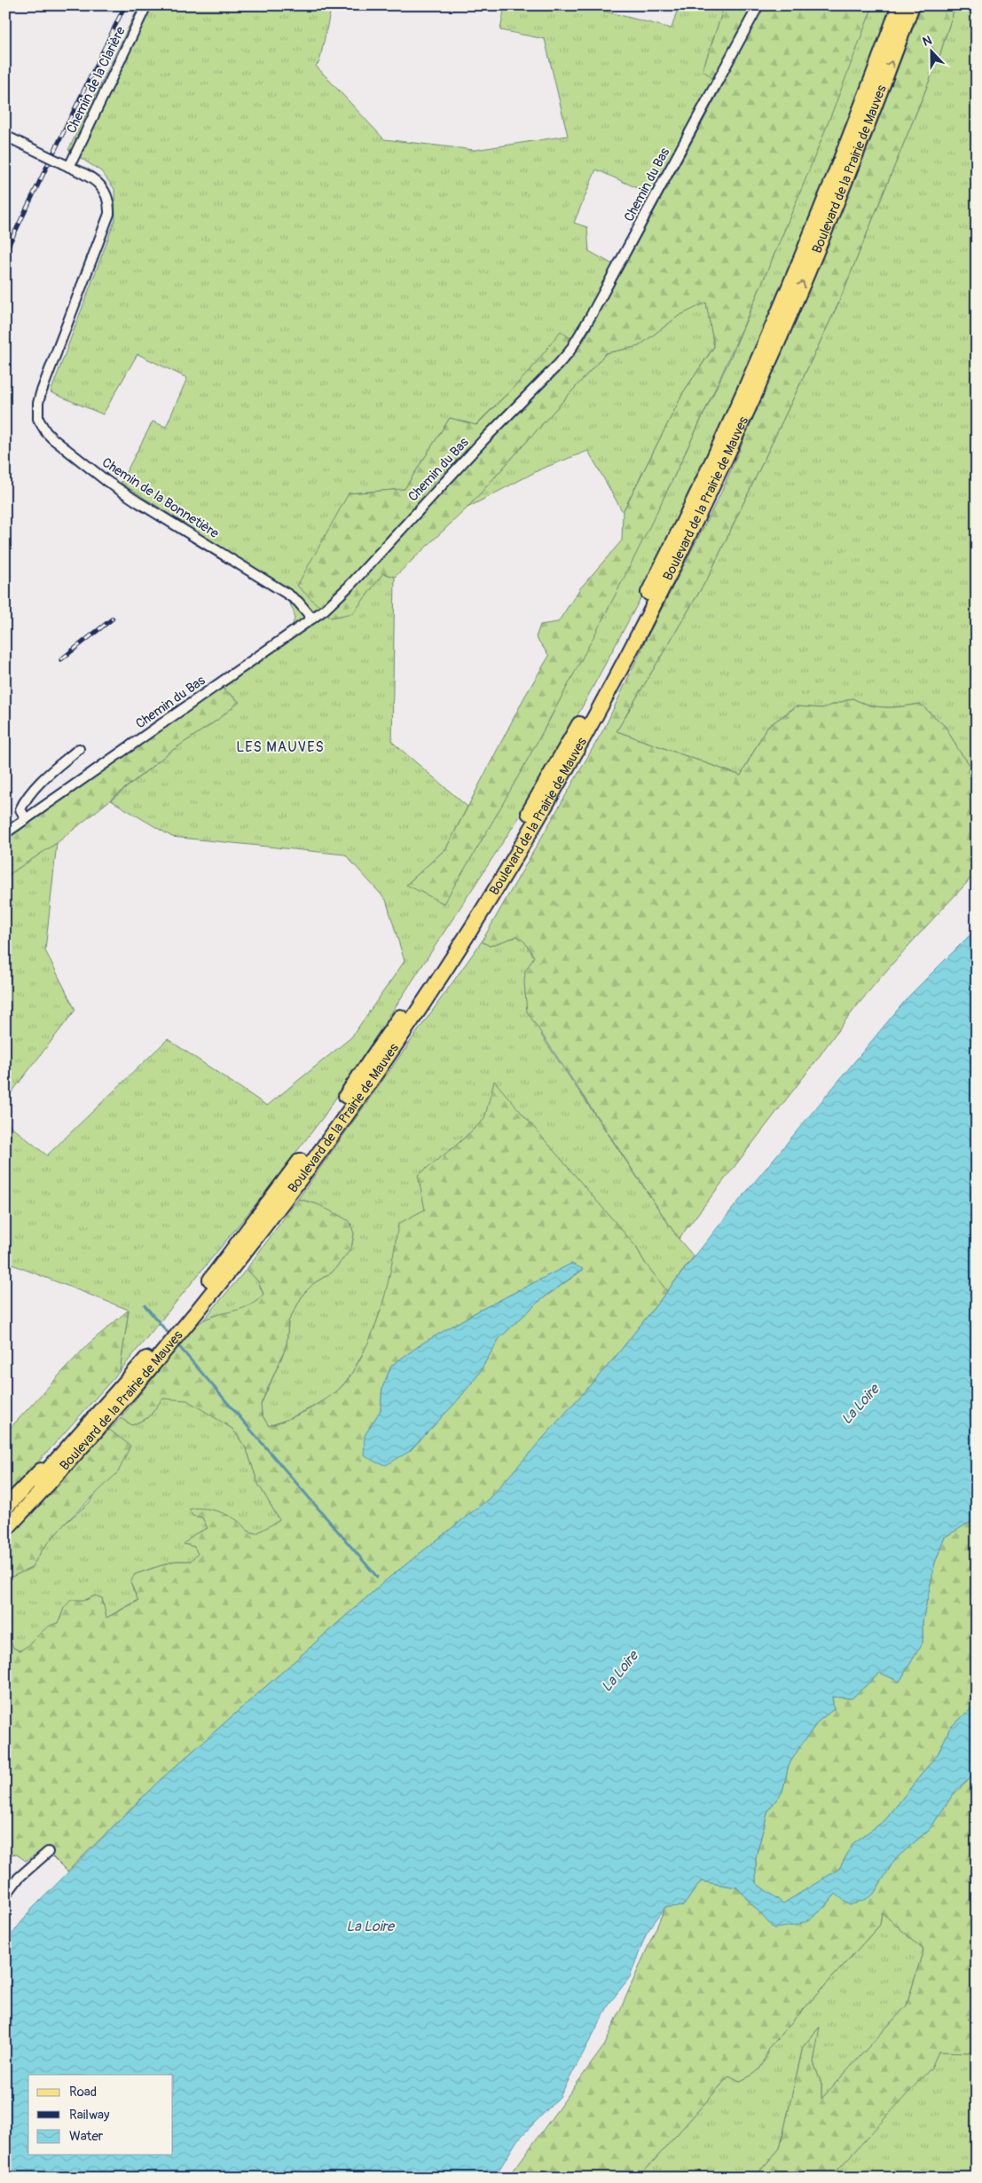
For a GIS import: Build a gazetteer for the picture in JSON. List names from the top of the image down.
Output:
{
  "streets": {
    "main road": ["Boulevard de la Prairie de Mauves"],
    "street": ["Chemin de la Clarière", "Chemin du Bas", "Chemin de la Bonnetière"]
  },
  "crossings": [
    ["Chemin de la Clarière", "Chemin de la Bonnetière"],
    ["Chemin du Bas", "Chemin de la Bonnetière"]
  ],
  "districts": ["LES MAUVES"],
  "water": ["La Loire"],
  "legend": ["Road", "Railway", "Water"],
  "north": "top"
}
